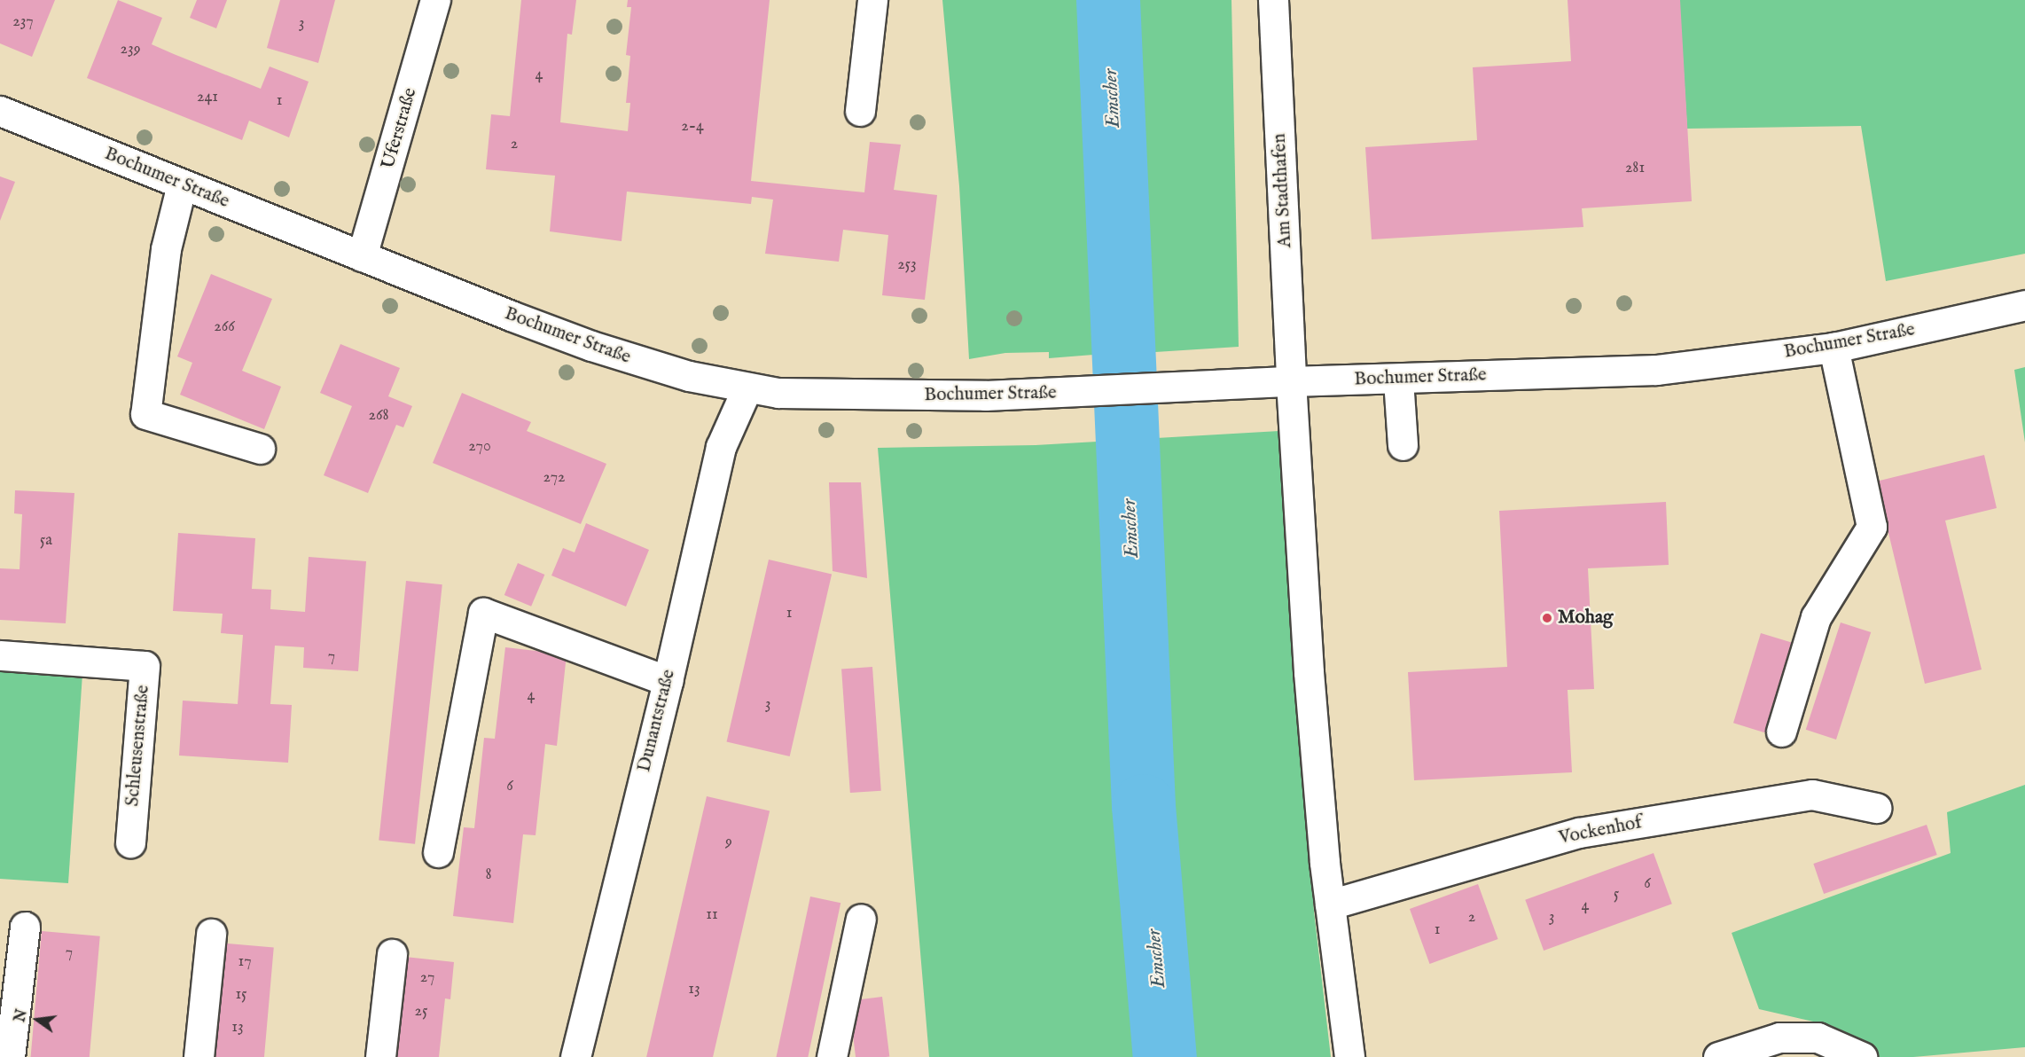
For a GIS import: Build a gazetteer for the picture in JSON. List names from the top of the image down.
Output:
{
  "streets": {
    "street": [
      "Uferstraße",
      "Bochumer Straße",
      "Am Stadthafen",
      "Dunantstraße",
      "Schleusenstraße",
      "Vockenhof"
    ]
  },
  "crossings": [
    ["Uferstraße", "Bochumer Straße"],
    ["Bochumer Straße", "Am Stadthafen"],
    ["Bochumer Straße", "Dunantstraße"],
    ["Am Stadthafen", "Vockenhof"]
  ],
  "water": ["Emscher"],
  "places": ["Mohag"],
  "house_numbers": [
    "237",
    "3",
    "239",
    "4",
    "241",
    "1",
    "2-4",
    "2",
    "281",
    "253",
    "266",
    "268",
    "270",
    "272",
    "5a",
    "1",
    "7",
    "4",
    "3",
    "6",
    "9",
    "8",
    "6",
    "5",
    "4",
    "11",
    "2",
    "3",
    "1",
    "7",
    "17",
    "27",
    "13",
    "15",
    "25",
    "13"
  ],
  "north": "left"
}
